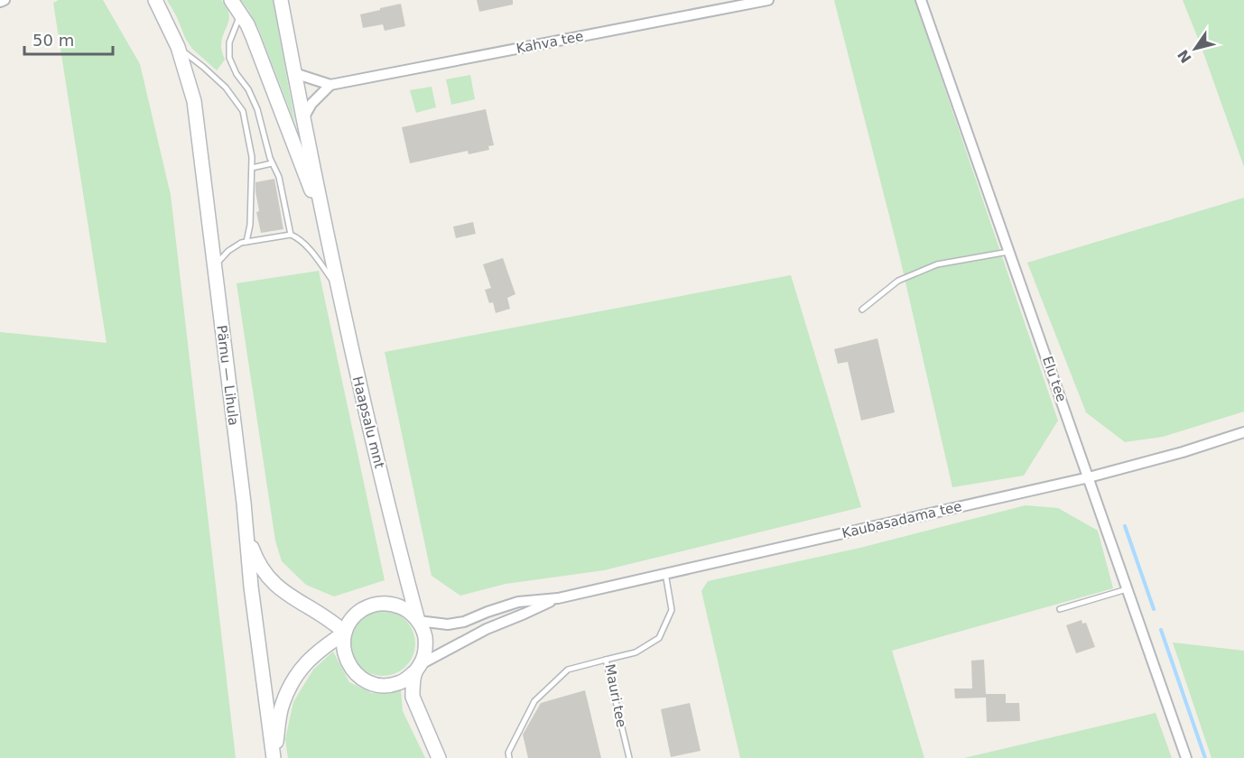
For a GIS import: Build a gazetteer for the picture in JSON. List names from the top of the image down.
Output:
{
  "streets": {
    "main road": ["Pärnu — Lihula", "Haapsalu mnt"],
    "street": ["Kahva tee", "Elu tee", "Kaubasadama tee"],
    "lane": ["Mauri tee"]
  },
  "crossings": [
    ["Elu tee", "Kaubasadama tee"],
    ["Haapsalu mnt", "Kaubasadama tee"],
    ["Kaubasadama tee", "Mauri tee"]
  ],
  "scale_bar": "50 m",
  "north": "bottom left"
}
